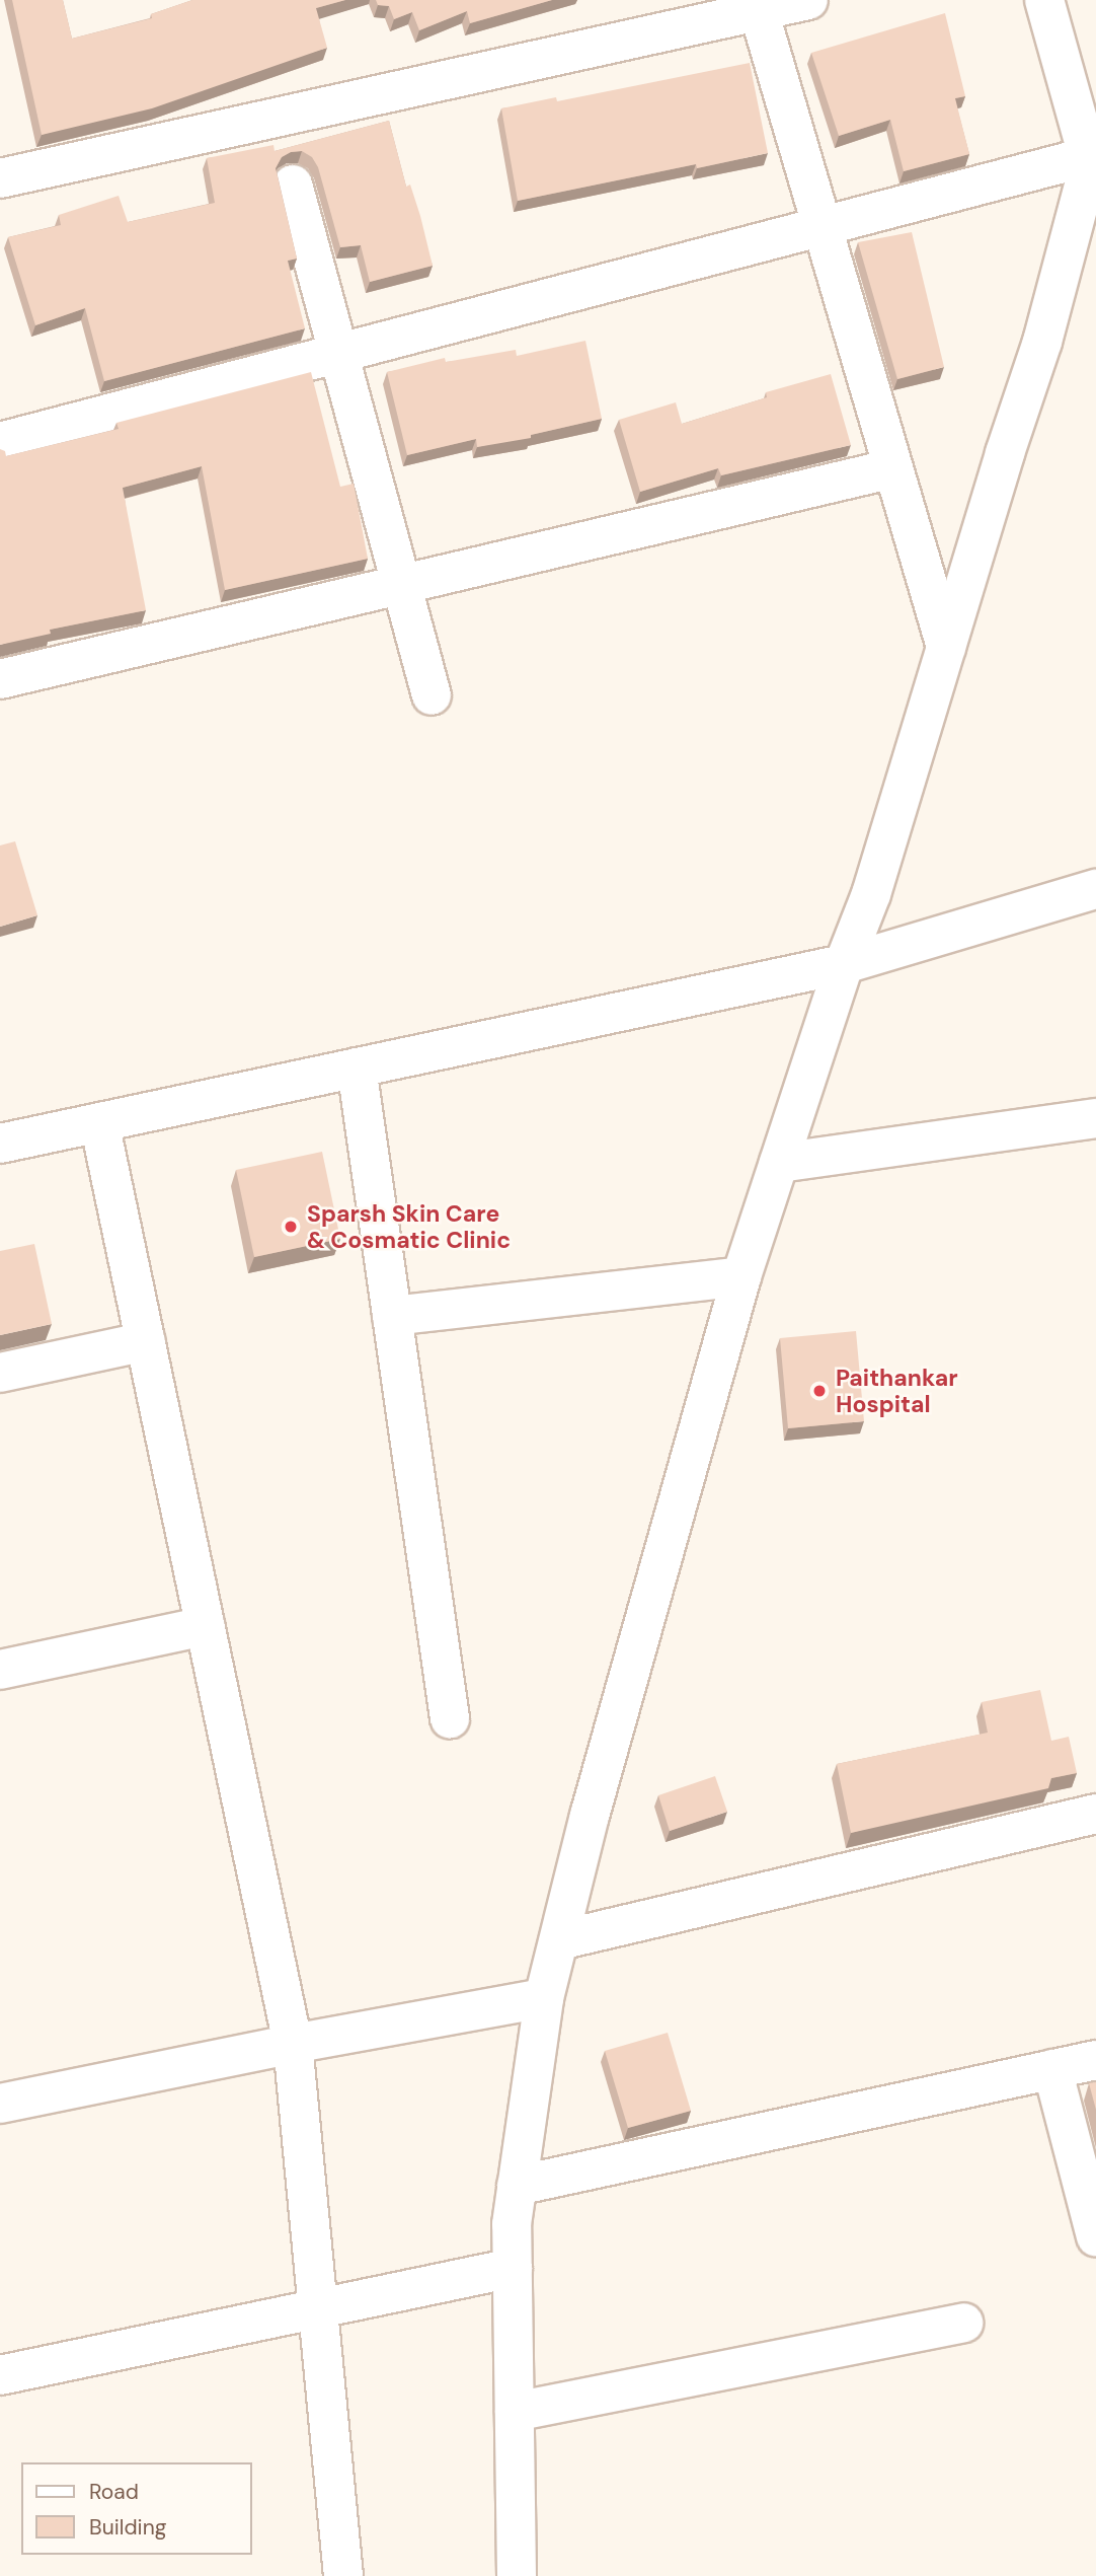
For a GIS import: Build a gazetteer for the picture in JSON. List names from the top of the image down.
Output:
{
  "places": ["Sparsh Skin Care & Cosmatic Clinic", "Paithankar Hospital"],
  "legend": ["Road", "Building"]
}
